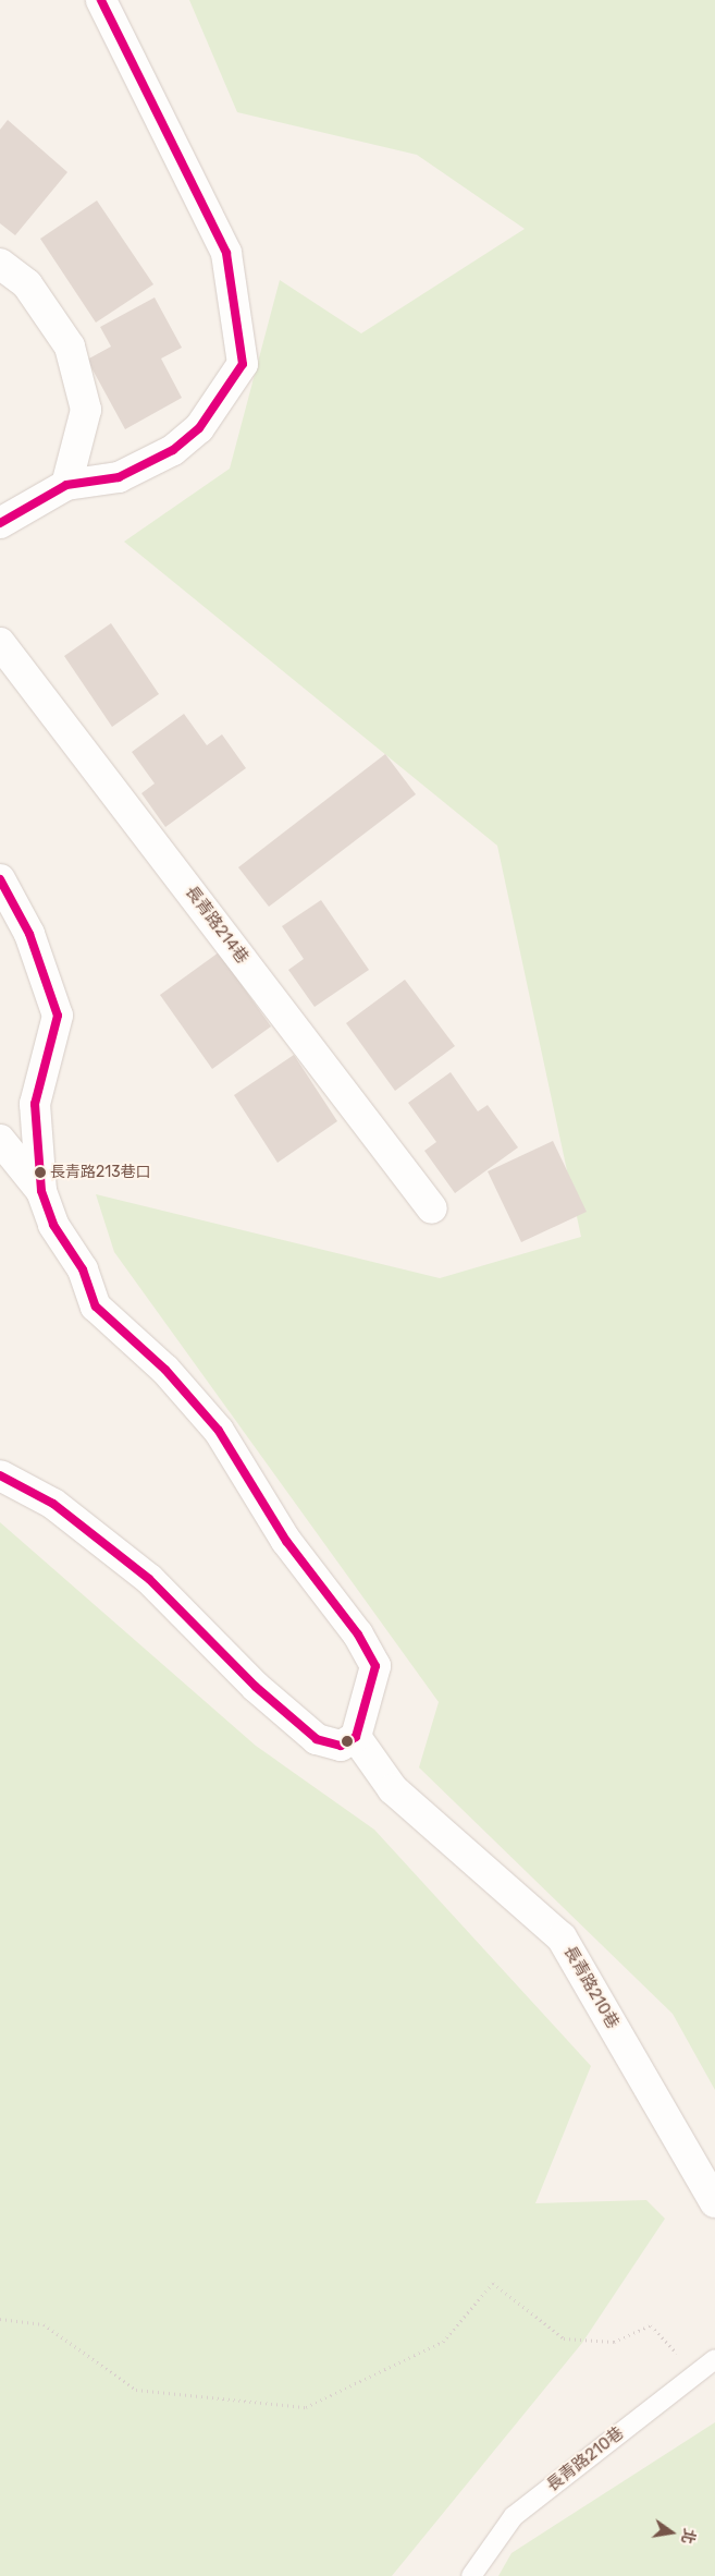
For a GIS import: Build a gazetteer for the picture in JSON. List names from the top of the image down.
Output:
{
  "streets": {
    "street": ["長青路214巷", "長青路210巷"]
  },
  "places": ["長青路213巷口"],
  "north": "right"
}
